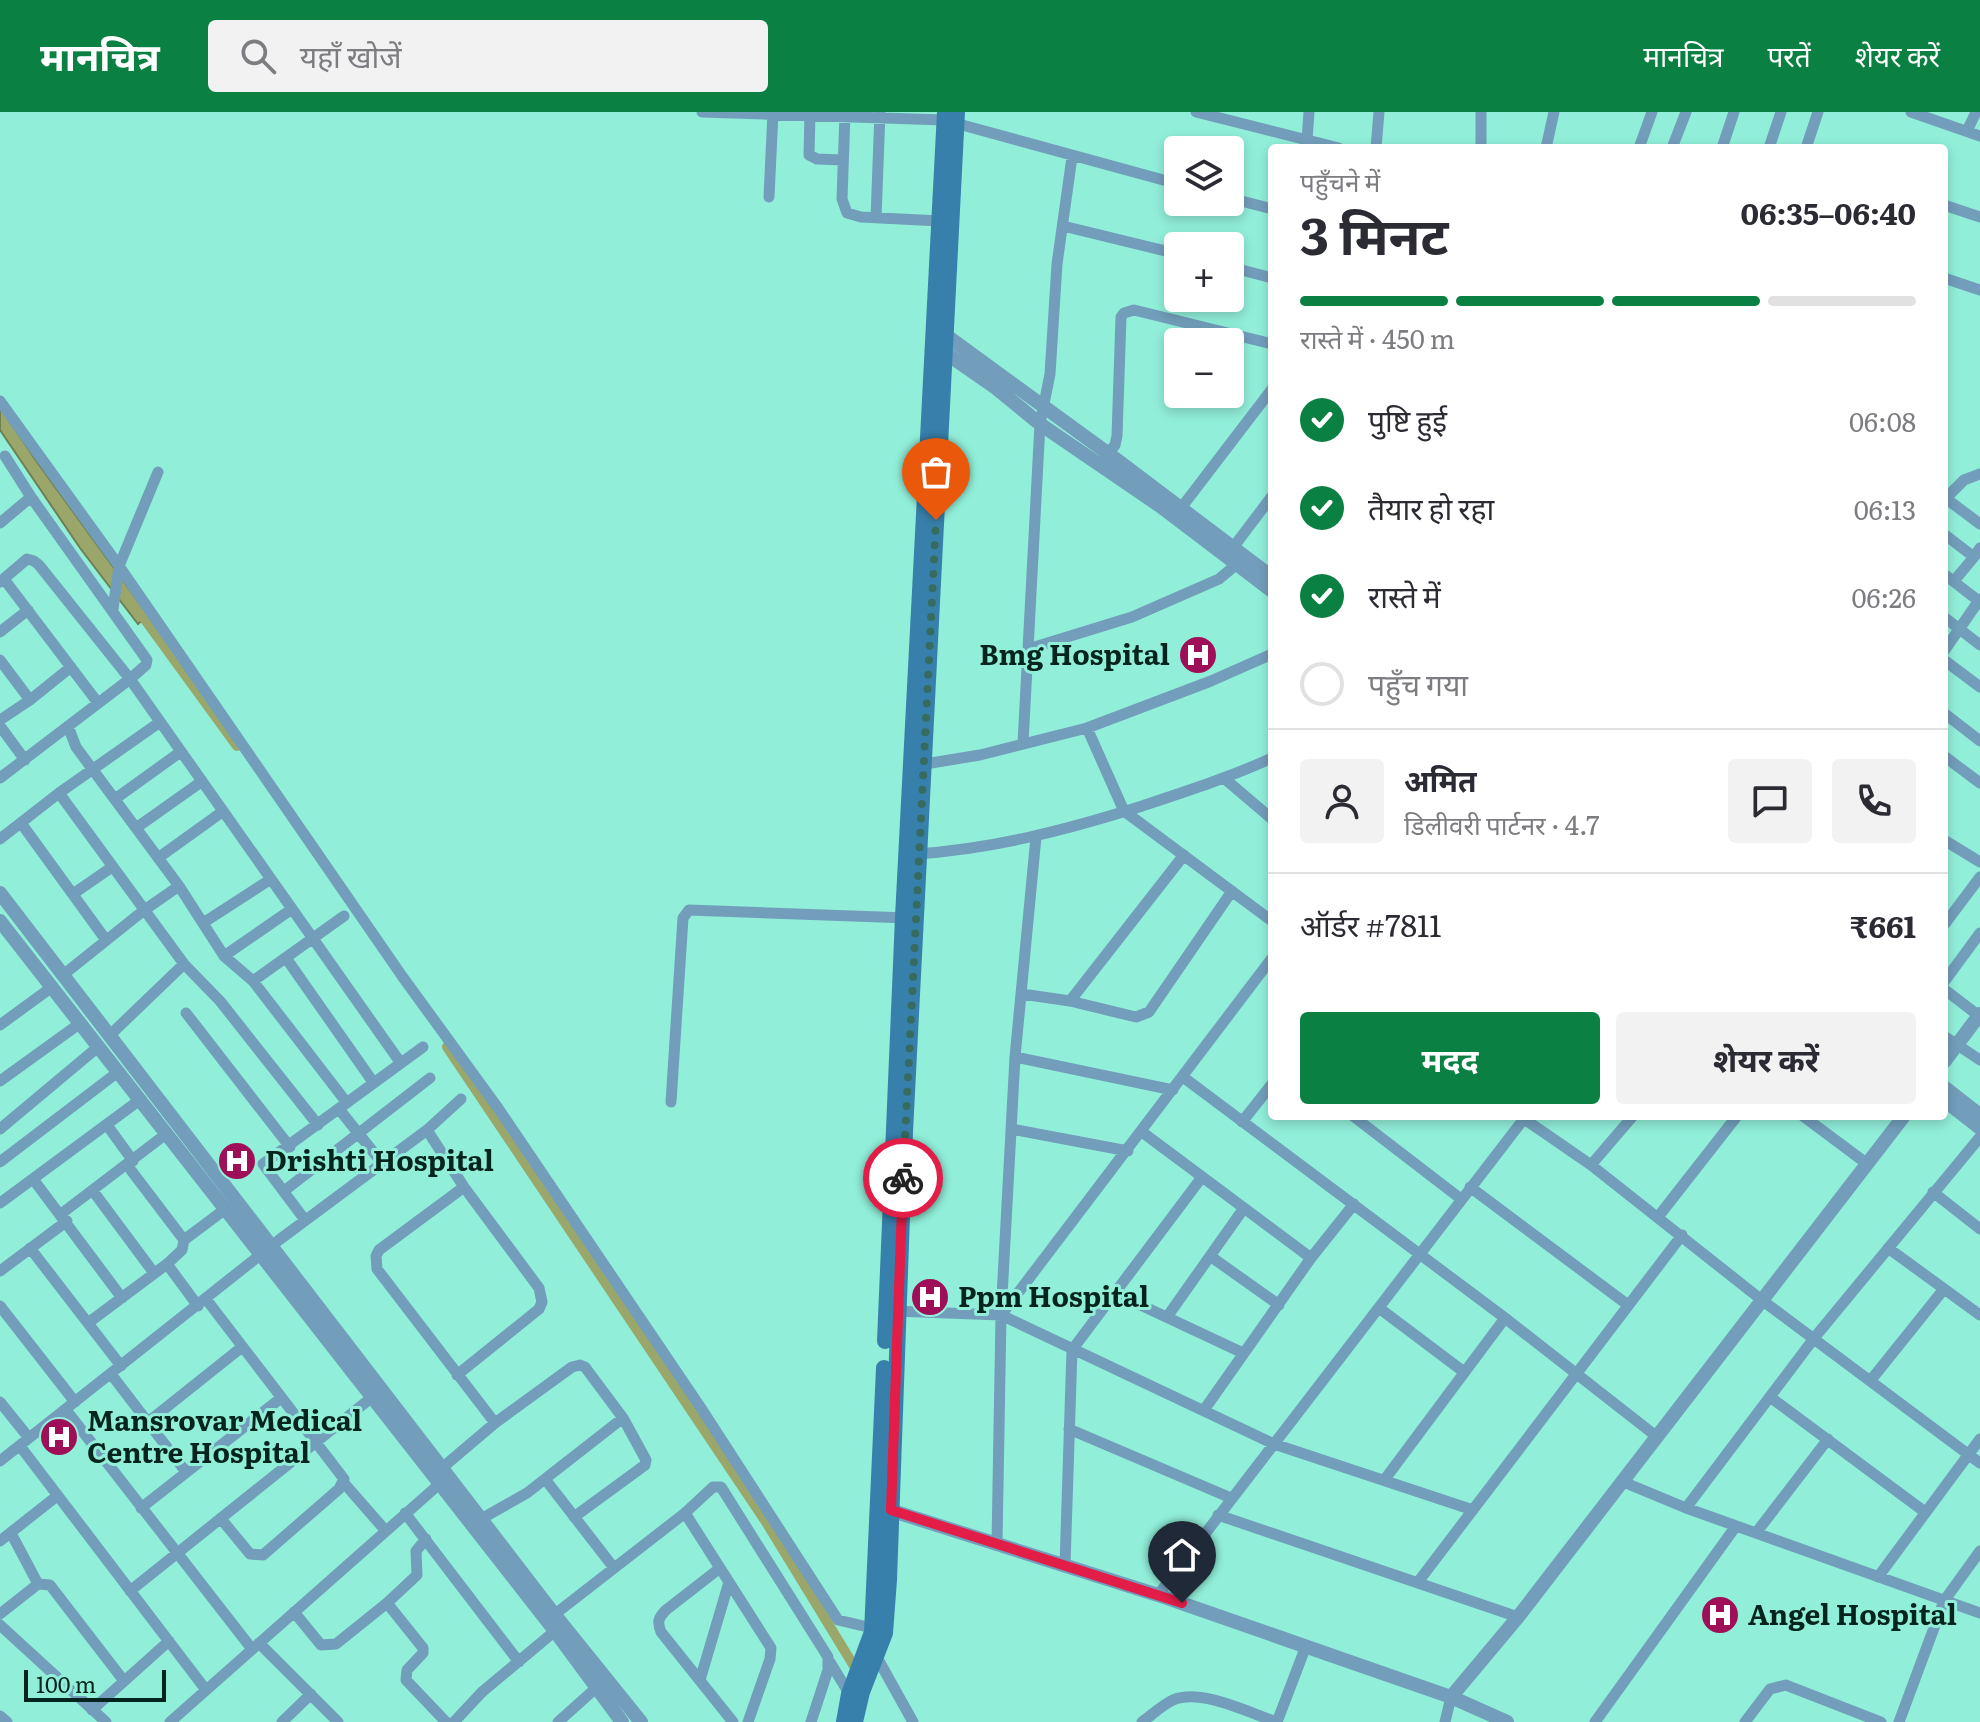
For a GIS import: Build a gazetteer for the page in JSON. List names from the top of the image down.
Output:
{
  "places": {
    "hospital": [
      "Bmg Hospital",
      "Drishti Hospital",
      "Ppm Hospital",
      "Mansrovar Medical Centre Hospital",
      "Angel Hospital"
    ]
  },
  "scale_bar": "100 m",
  "page": {
    "header": "मानचित्र",
    "search": "यहाँ खोजें",
    "nav": ["मानचित्र", "परतें", "शेयर करें"],
    "map_buttons": ["+", "−"],
    "heading": ["3 मिनट", "पहुँचने में", "06:35–06:40"],
    "panel": [
      "अमित",
      "डिलीवरी पार्टनर · 4.7",
      "ऑर्डर #7811",
      "₹661"
    ],
    "bar": "रास्ते में · 450 m",
    "list": [
      ["पुष्टि हुई", "06:08"],
      ["तैयार हो रहा", "06:13"],
      ["रास्ते में", "06:26"],
      "पहुँच गया"
    ],
    "buttons": ["मदद", "शेयर करें"],
    "scale": "100 m"
  }
}
